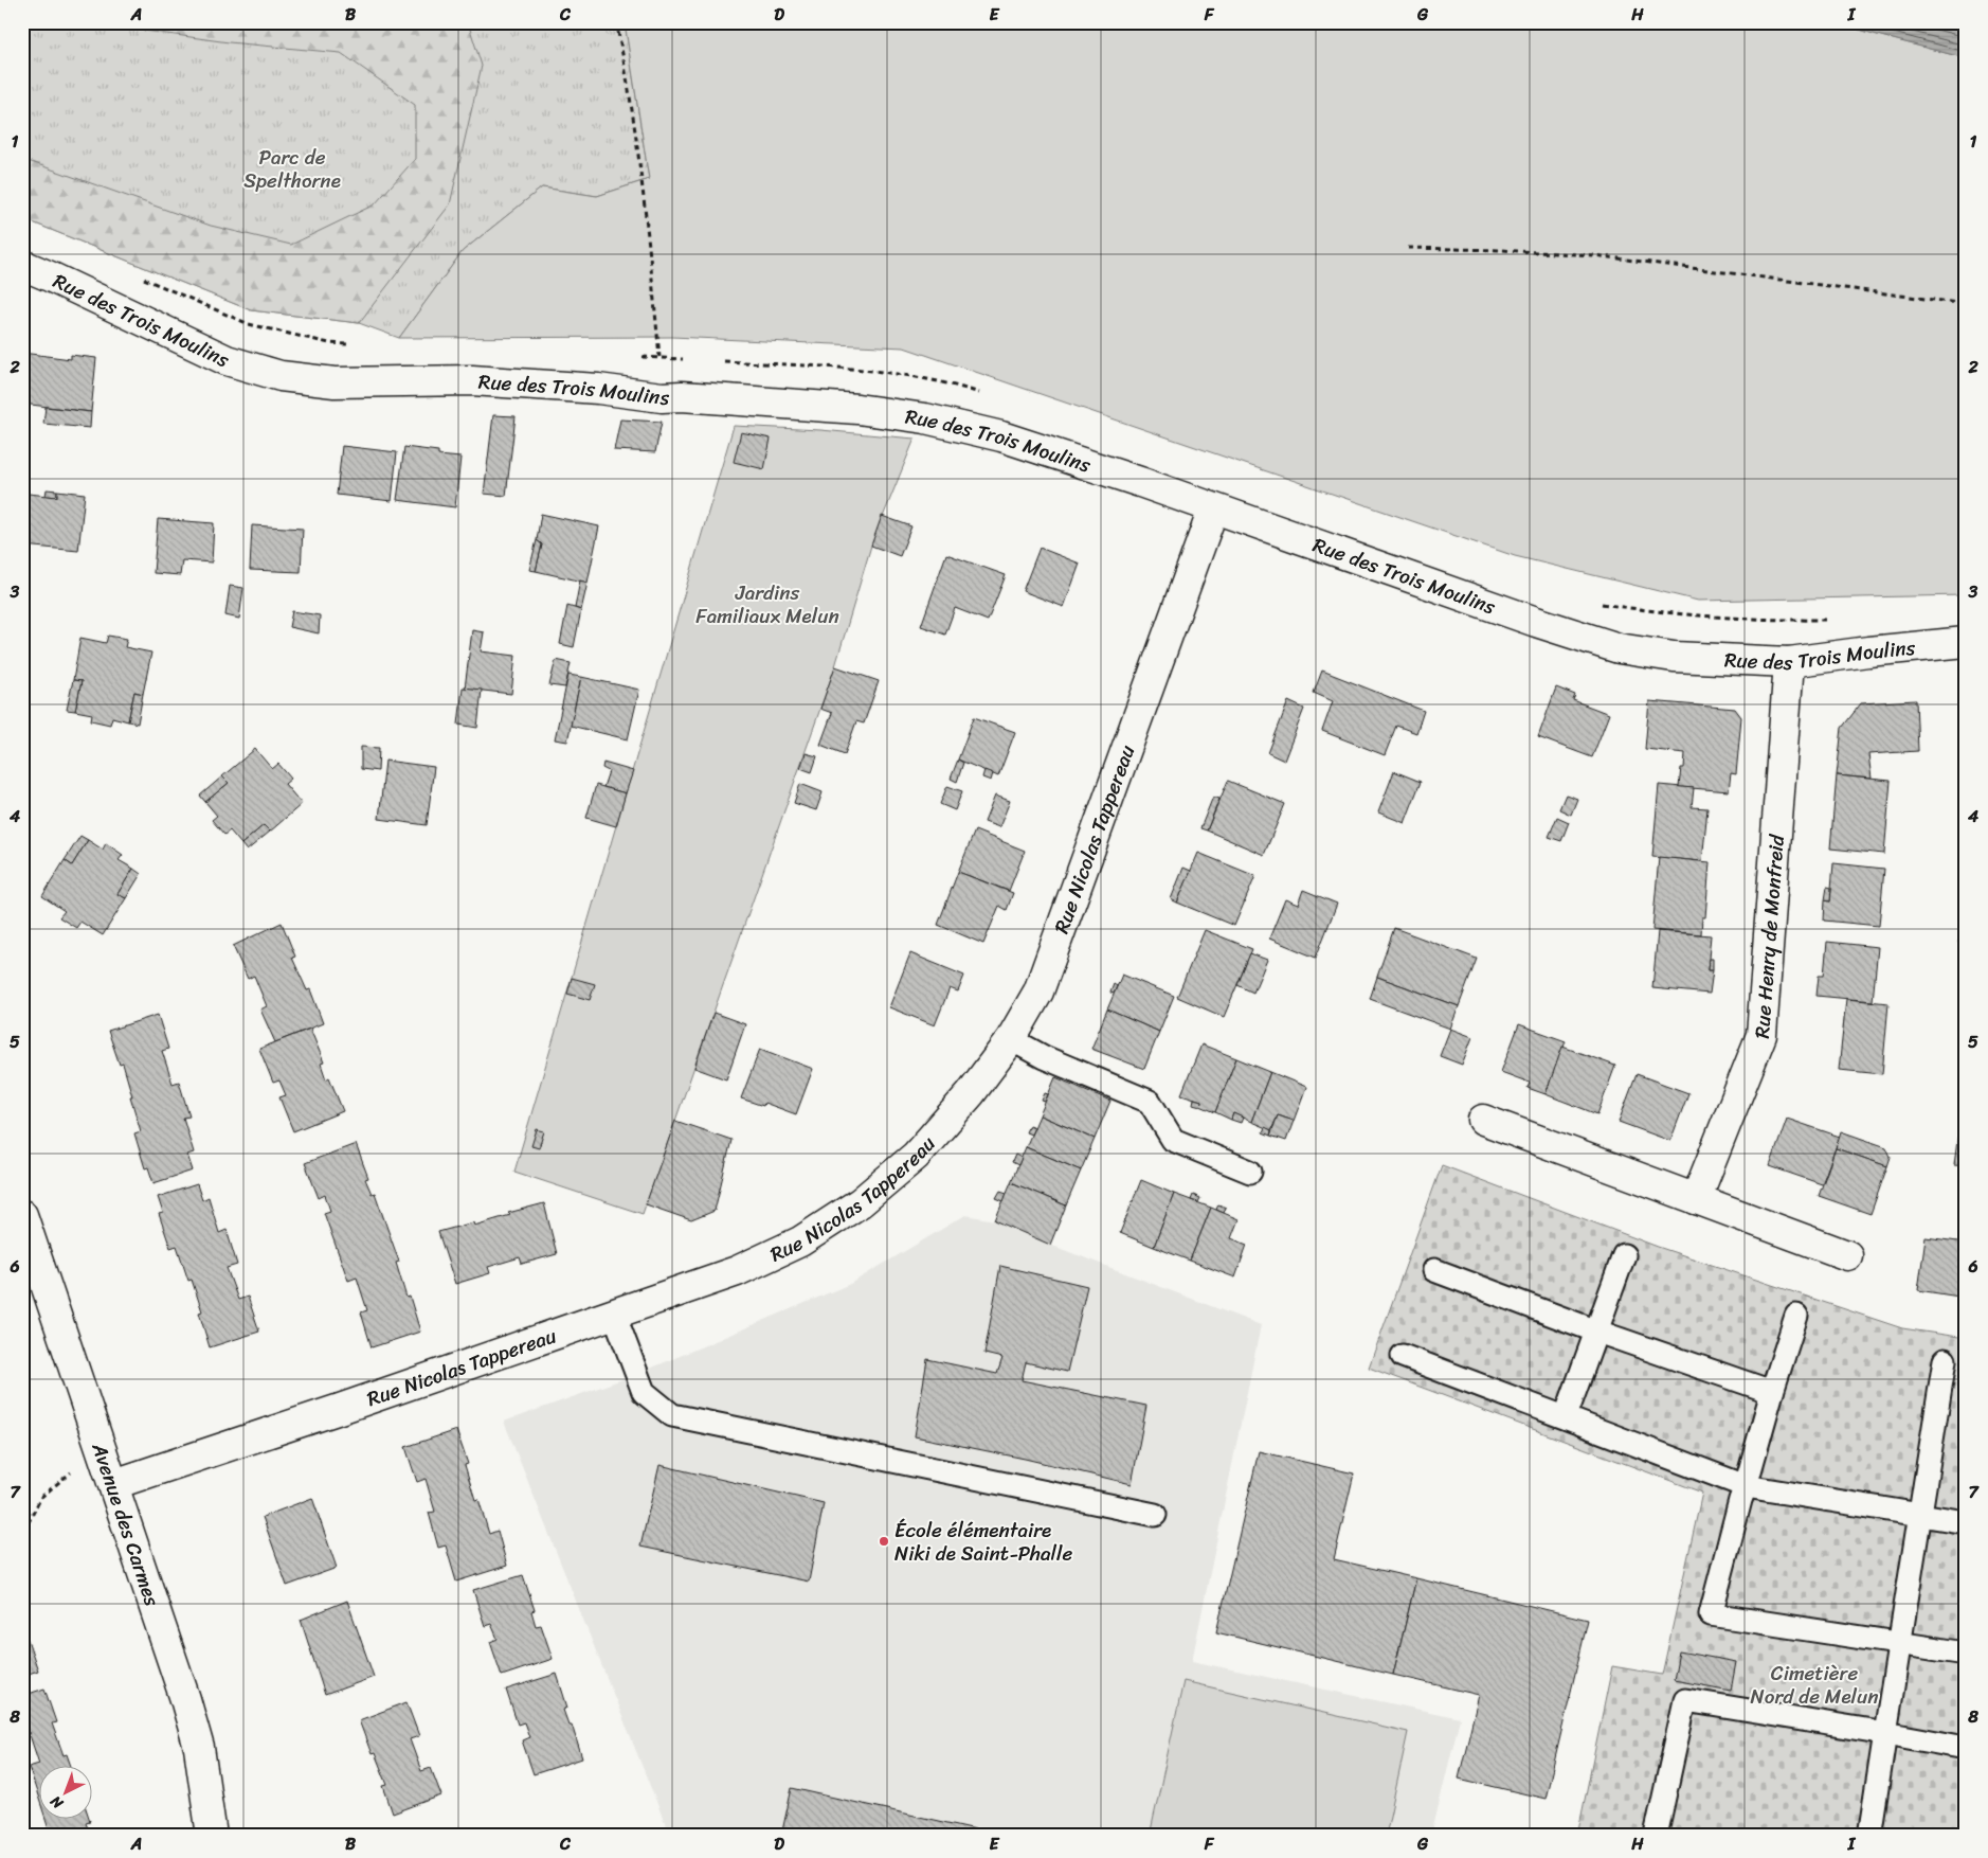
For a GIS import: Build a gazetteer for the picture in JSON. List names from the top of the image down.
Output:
{
  "streets": {
    "street": [
      "Rue des Trois Moulins",
      "Rue Nicolas Tappereau",
      "Rue Henry de Monfreid",
      "Avenue des Carmes"
    ]
  },
  "crossings": [
    ["Rue des Trois Moulins", "Rue Nicolas Tappereau"],
    ["Rue des Trois Moulins", "Rue Henry de Monfreid"],
    ["Rue Nicolas Tappereau", "Avenue des Carmes"]
  ],
  "parks": ["Parc de Spelthorne", "Jardins Familiaux Melun", "Cimetière Nord de Melun"],
  "places": ["École élémentaire Niki de Saint-Phalle"],
  "north": "bottom left",
  "grid": {
    "columns": [
      "A",
      "B",
      "C",
      "D",
      "E",
      "F",
      "G",
      "H",
      "I"
    ],
    "rows": [
      "1",
      "2",
      "3",
      "4",
      "5",
      "6",
      "7",
      "8"
    ]
  }
}
